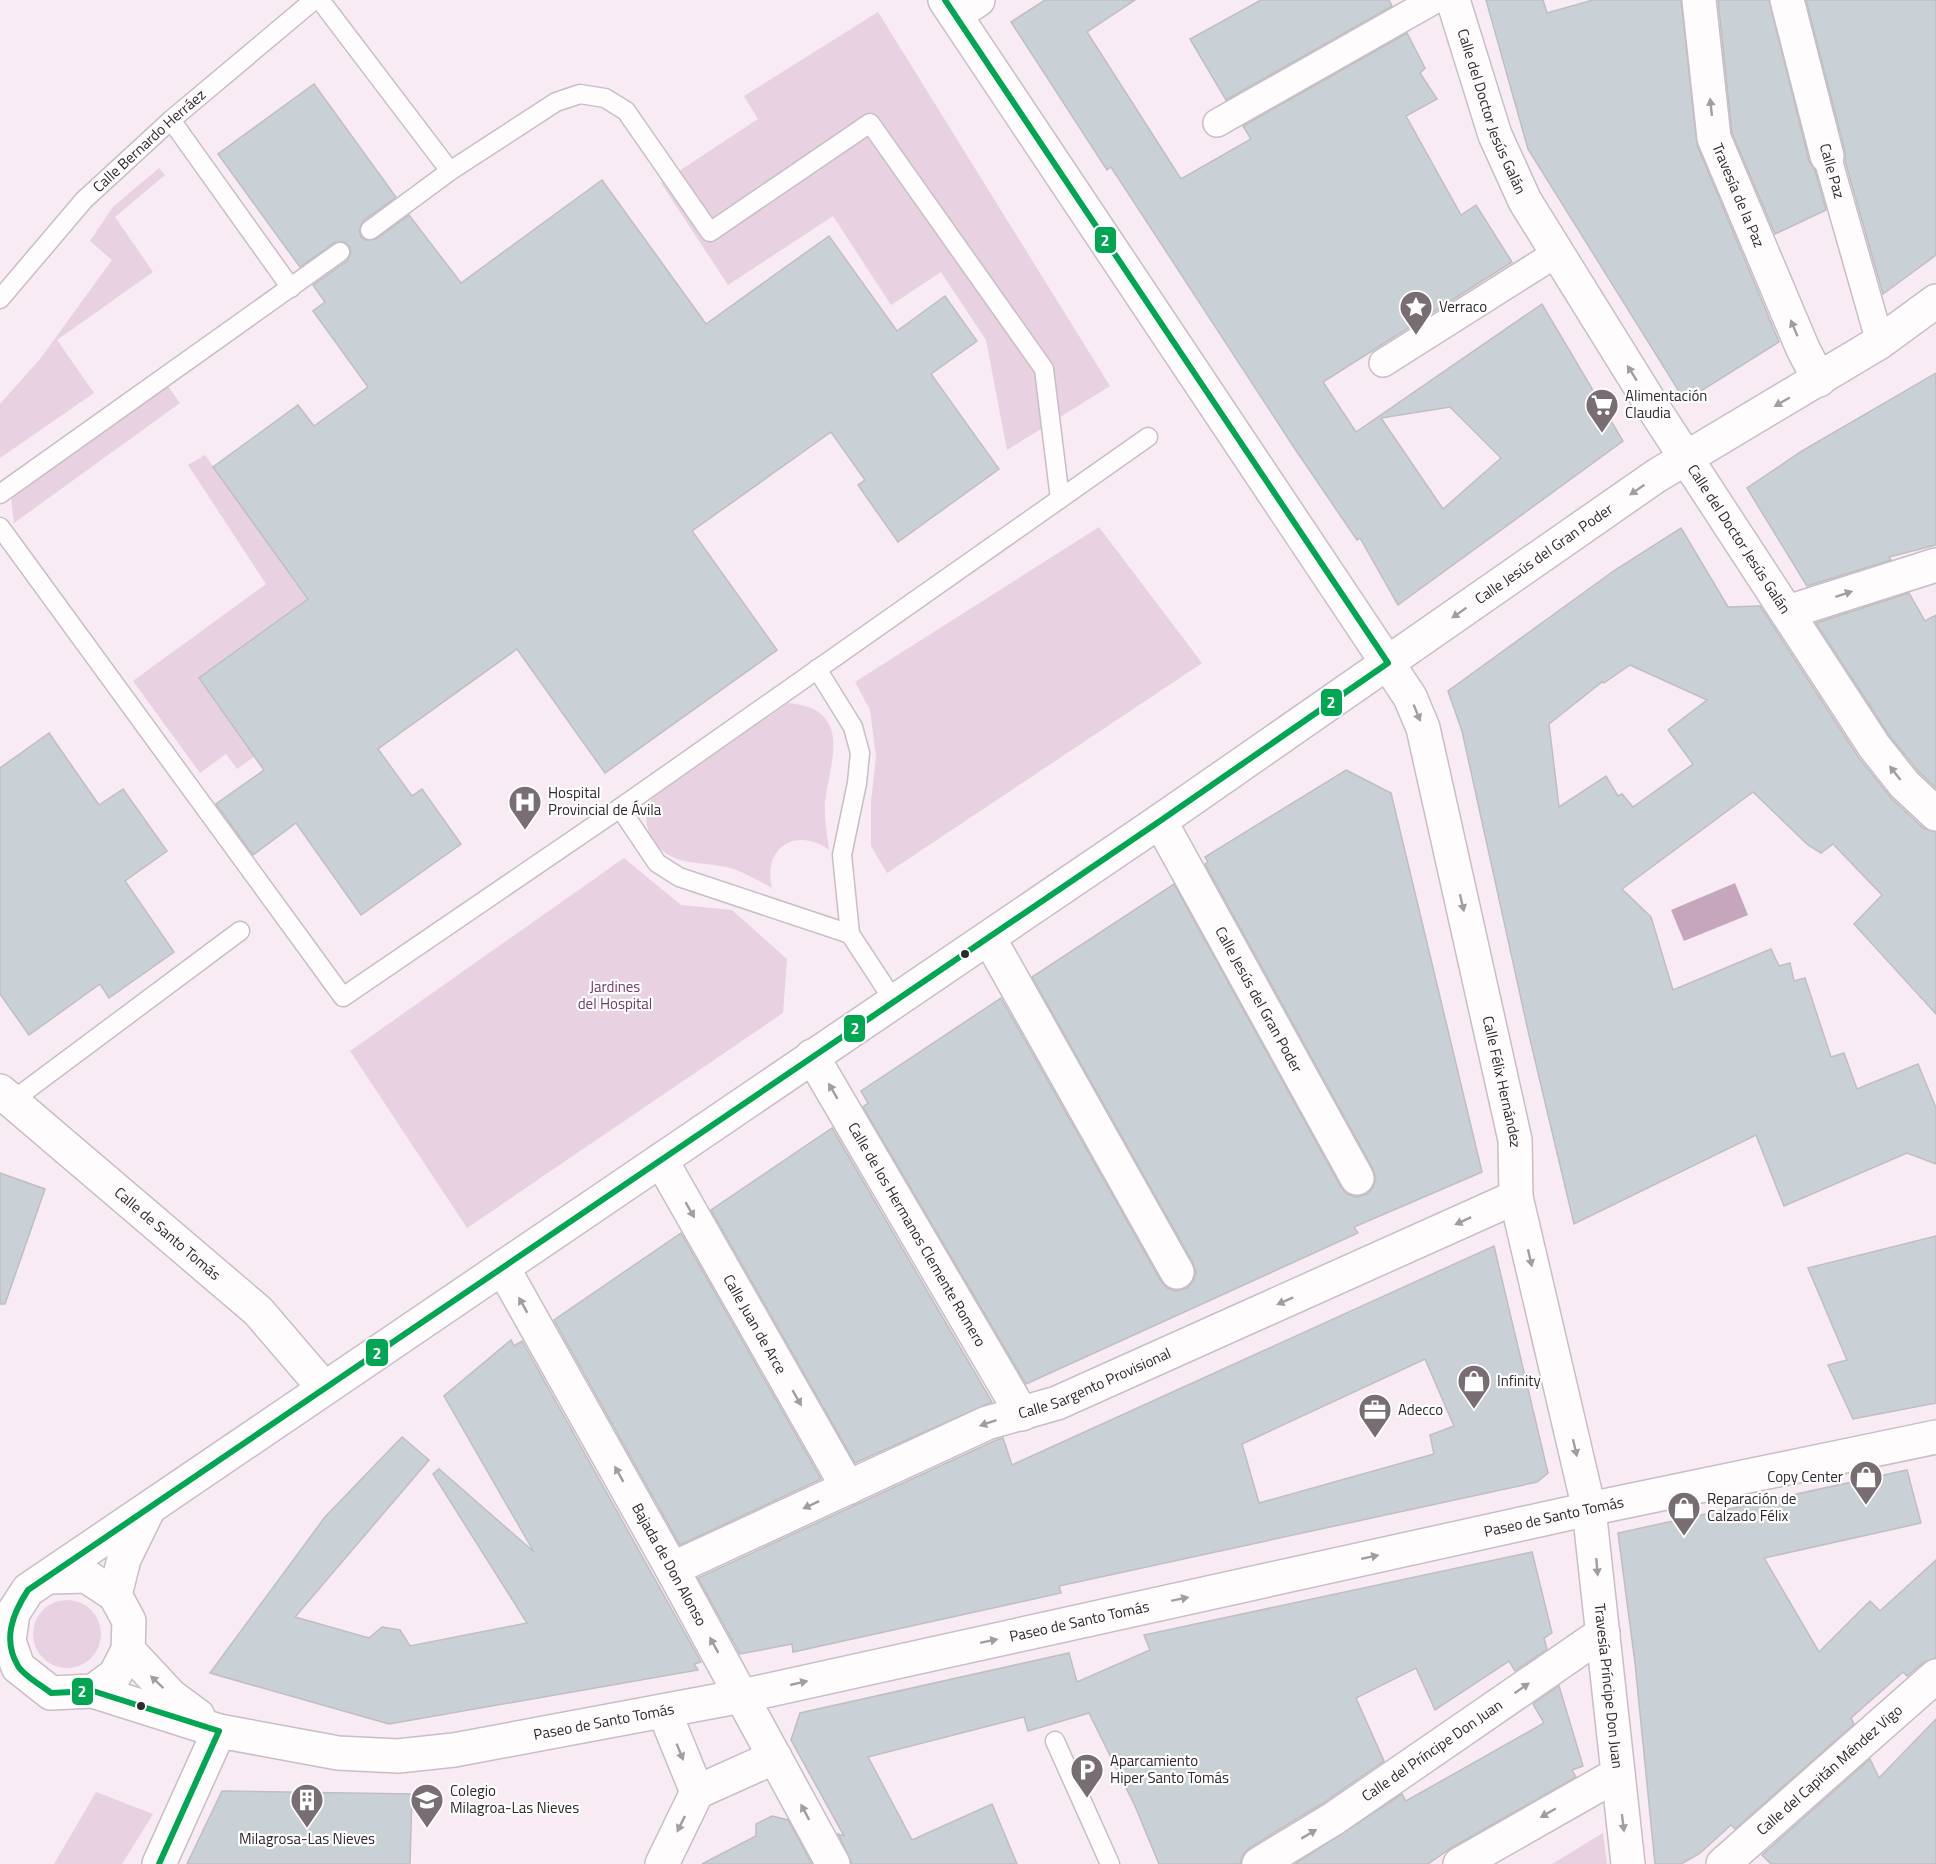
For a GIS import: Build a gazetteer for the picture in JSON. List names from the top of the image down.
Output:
{
  "streets": {
    "street": [
      "Calle del Doctor Jesús Galán",
      "Calle Paz",
      "Travesía de la Paz",
      "Calle Jesús del Gran Poder",
      "Calle Félix Hernández",
      "Calle de Santo Tomás",
      "Calle de los Hermanos Clemente Romero",
      "Calle Juan de Arce",
      "Calle Sargento Provisional",
      "Paseo de Santo Tomás",
      "Bajada de Don Alonso",
      "Travesía Príncipe Don Juan",
      "Calle del Príncipe Don Juan",
      "Calle del Capitán Méndez Vigo"
    ],
    "lane": ["Calle Bernardo Herráez"]
  },
  "crossings": [
    ["Calle del Doctor Jesús Galán", "Calle Jesús del Gran Poder"],
    ["Calle Paz", "Calle Jesús del Gran Poder"],
    ["Travesía de la Paz", "Calle Jesús del Gran Poder"],
    ["Calle Jesús del Gran Poder", "Calle Félix Hernández"],
    ["Calle Jesús del Gran Poder", "Calle de Santo Tomás"],
    ["Calle Jesús del Gran Poder", "Calle de los Hermanos Clemente Romero"],
    ["Calle Jesús del Gran Poder", "Calle Juan de Arce"],
    ["Calle Jesús del Gran Poder", "Paseo de Santo Tomás"],
    ["Calle Jesús del Gran Poder", "Bajada de Don Alonso"],
    ["Calle Félix Hernández", "Calle Sargento Provisional"],
    ["Calle Félix Hernández", "Paseo de Santo Tomás"],
    ["Calle Félix Hernández", "Travesía Príncipe Don Juan"],
    ["Calle de los Hermanos Clemente Romero", "Calle Sargento Provisional"],
    ["Calle Juan de Arce", "Calle Sargento Provisional"],
    ["Calle Sargento Provisional", "Bajada de Don Alonso"],
    ["Paseo de Santo Tomás", "Bajada de Don Alonso"],
    ["Paseo de Santo Tomás", "Travesía Príncipe Don Juan"],
    ["Travesía Príncipe Don Juan", "Calle del Príncipe Don Juan"]
  ],
  "one_way": [
    "Calle del Doctor Jesús Galán",
    "Travesía de la Paz",
    "Calle Félix Hernández",
    "Calle Juan de Arce",
    "Calle Sargento Provisional",
    "Paseo de Santo Tomás",
    "Bajada de Don Alonso",
    "Travesía Príncipe Don Juan"
  ],
  "parks": ["Jardines del Hospital"],
  "places": {
    "place": ["Verraco"],
    "supermarket": ["Alimentación Claudia"],
    "hospital": ["Hospital Provincial de Ávila"],
    "shop": ["Infinity", "Copy Center", "Reparación de Calzado Félix"],
    "office": ["Adecco"],
    "parking": ["Aparcamiento Hiper Santo Tomás"],
    "building": ["Milagrosa-Las Nieves"],
    "school or university": ["Colegio Milagroa-Las Nieves"]
  },
  "lines": ["transit line 2"]
}
